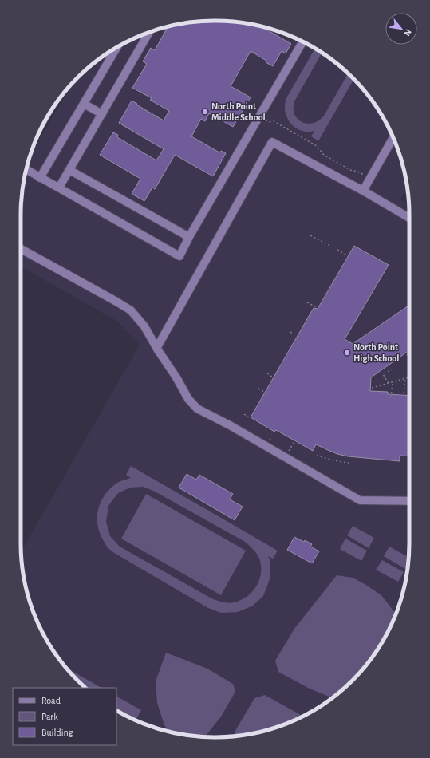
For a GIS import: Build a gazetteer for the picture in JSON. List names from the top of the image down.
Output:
{
  "places": ["North Point Middle School", "North Point High School"],
  "legend": ["Road", "Park", "Building"],
  "north": "bottom right"
}
